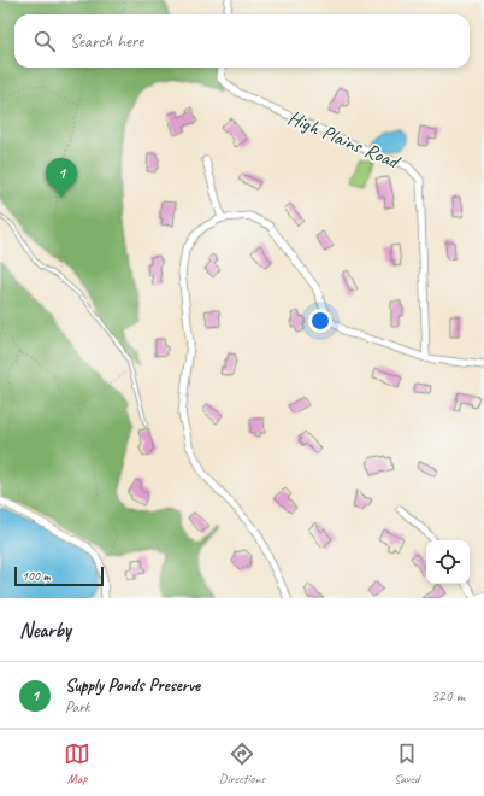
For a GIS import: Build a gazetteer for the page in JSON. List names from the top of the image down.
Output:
{
  "streets": {
    "street": ["High Plains Road"]
  },
  "scale_bar": "100 m",
  "page": {
    "search": "Search here",
    "pins": "1",
    "scale": "100 m",
    "heading": "Nearby",
    "list": [
      {
        "mark": "1",
        "name": "Supply Ponds Preserve",
        "note": "Park",
        "value": "320 m"
      }
    ],
    "nav": ["Map", "Directions", "Saved"]
  }
}
